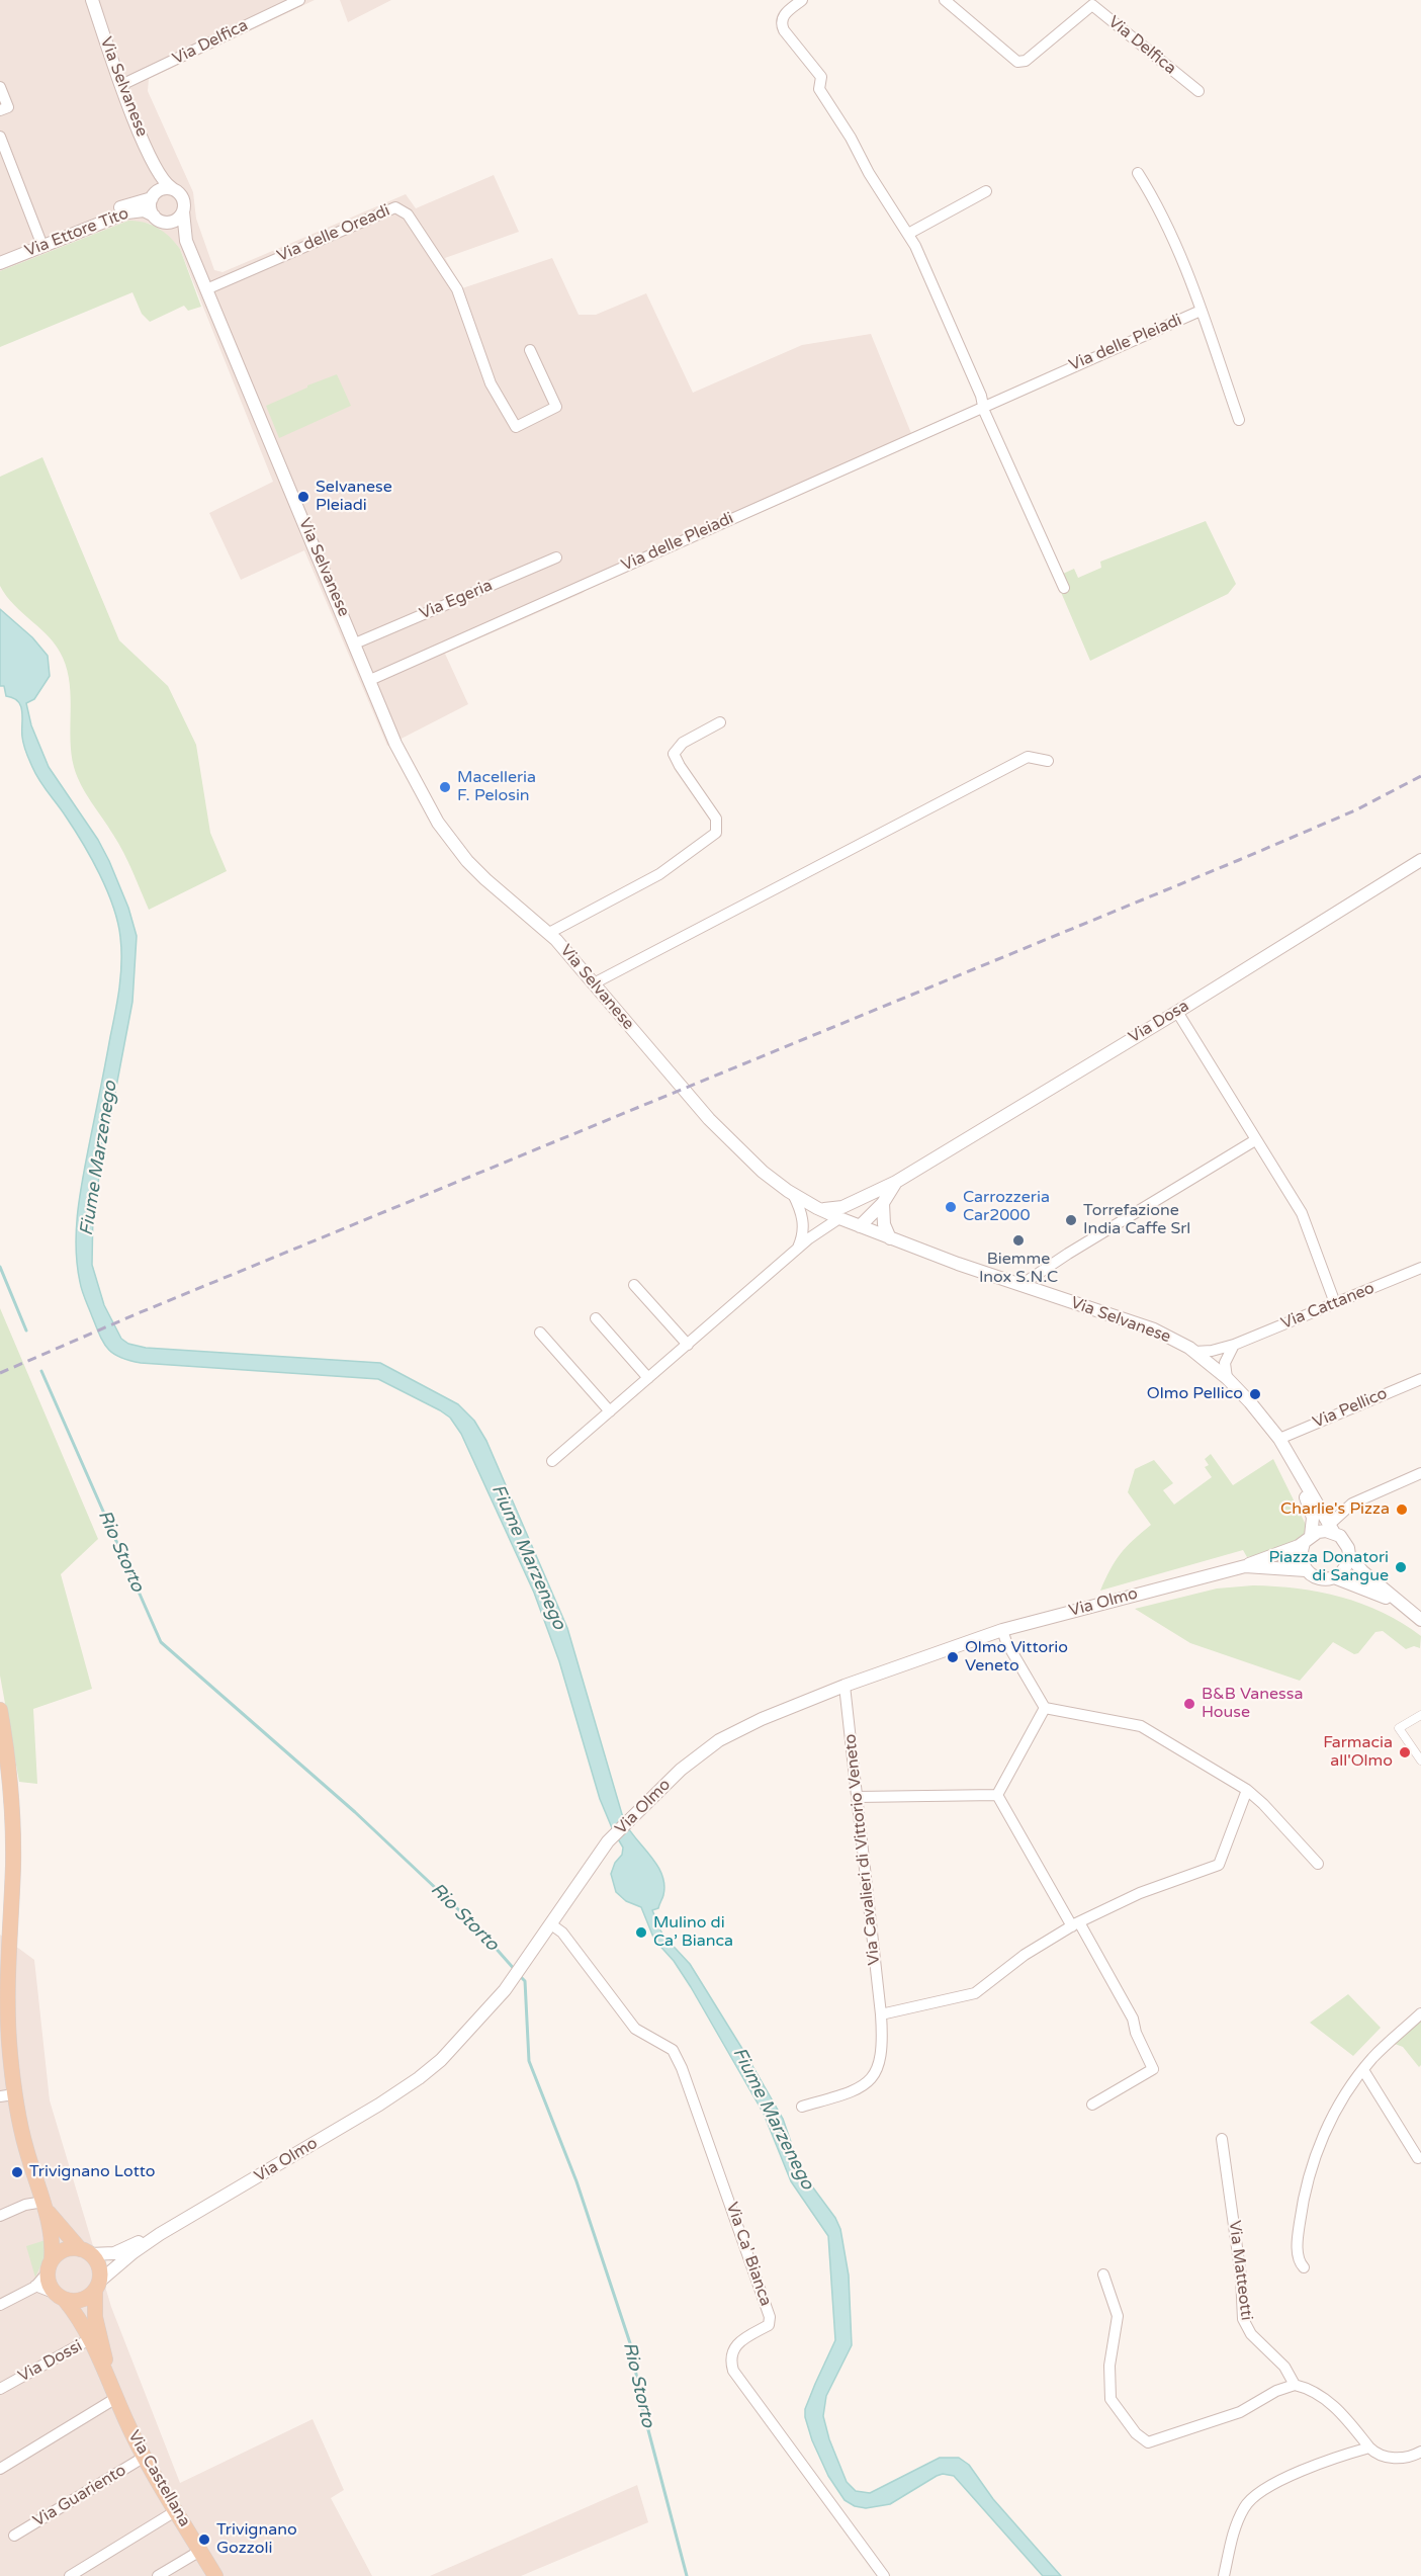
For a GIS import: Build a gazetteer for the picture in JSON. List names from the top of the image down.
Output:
{
  "streets": {
    "main road": ["Via Castellana"],
    "street": [
      "Via Delfica",
      "Via Selvanese",
      "Via Ettore Tito",
      "Via delle Oreadi",
      "Via delle Pleiadi",
      "Via Egeria",
      "Via Dosa",
      "Via Cattaneo",
      "Via Pellico",
      "Via Olmo",
      "Via Cavalieri di Vittorio Veneto",
      "Via Ca' Bianca",
      "Via Matteotti",
      "Via Dossi",
      "Via Guariento"
    ]
  },
  "crossings": [
    ["Via Delfica", "Via Selvanese"],
    ["Via Selvanese", "Via Ettore Tito"],
    ["Via Selvanese", "Via delle Oreadi"],
    ["Via Selvanese", "Via delle Pleiadi"],
    ["Via Selvanese", "Via Egeria"],
    ["Via Selvanese", "Via Dosa"],
    ["Via Selvanese", "Via Cattaneo"],
    ["Via Selvanese", "Via Pellico"],
    ["Via Selvanese", "Via Olmo"],
    ["Via Olmo", "Via Cavalieri di Vittorio Veneto"],
    ["Via Olmo", "Via Ca' Bianca"],
    ["Via Dossi", "Via Castellana"],
    ["Via Castellana", "Via Guariento"]
  ],
  "water": ["Fiume Marzenego", "Rio Storto"],
  "places": [
    "Selvanese Pleiadi",
    "Macelleria F. Pelosin",
    "Carrozzeria Car2000",
    "Torrefazione India Caffe Srl",
    "Biemme Inox S.N.C",
    "Olmo Pellico",
    "Charlie's Pizza",
    "Piazza Donatori di Sangue",
    "Olmo Vittorio Veneto",
    "B&B Vanessa House",
    "Farmacia all'Olmo",
    "Mulino di Ca’ Bianca",
    "Trivignano Lotto",
    "Trivignano Gozzoli"
  ]
}
